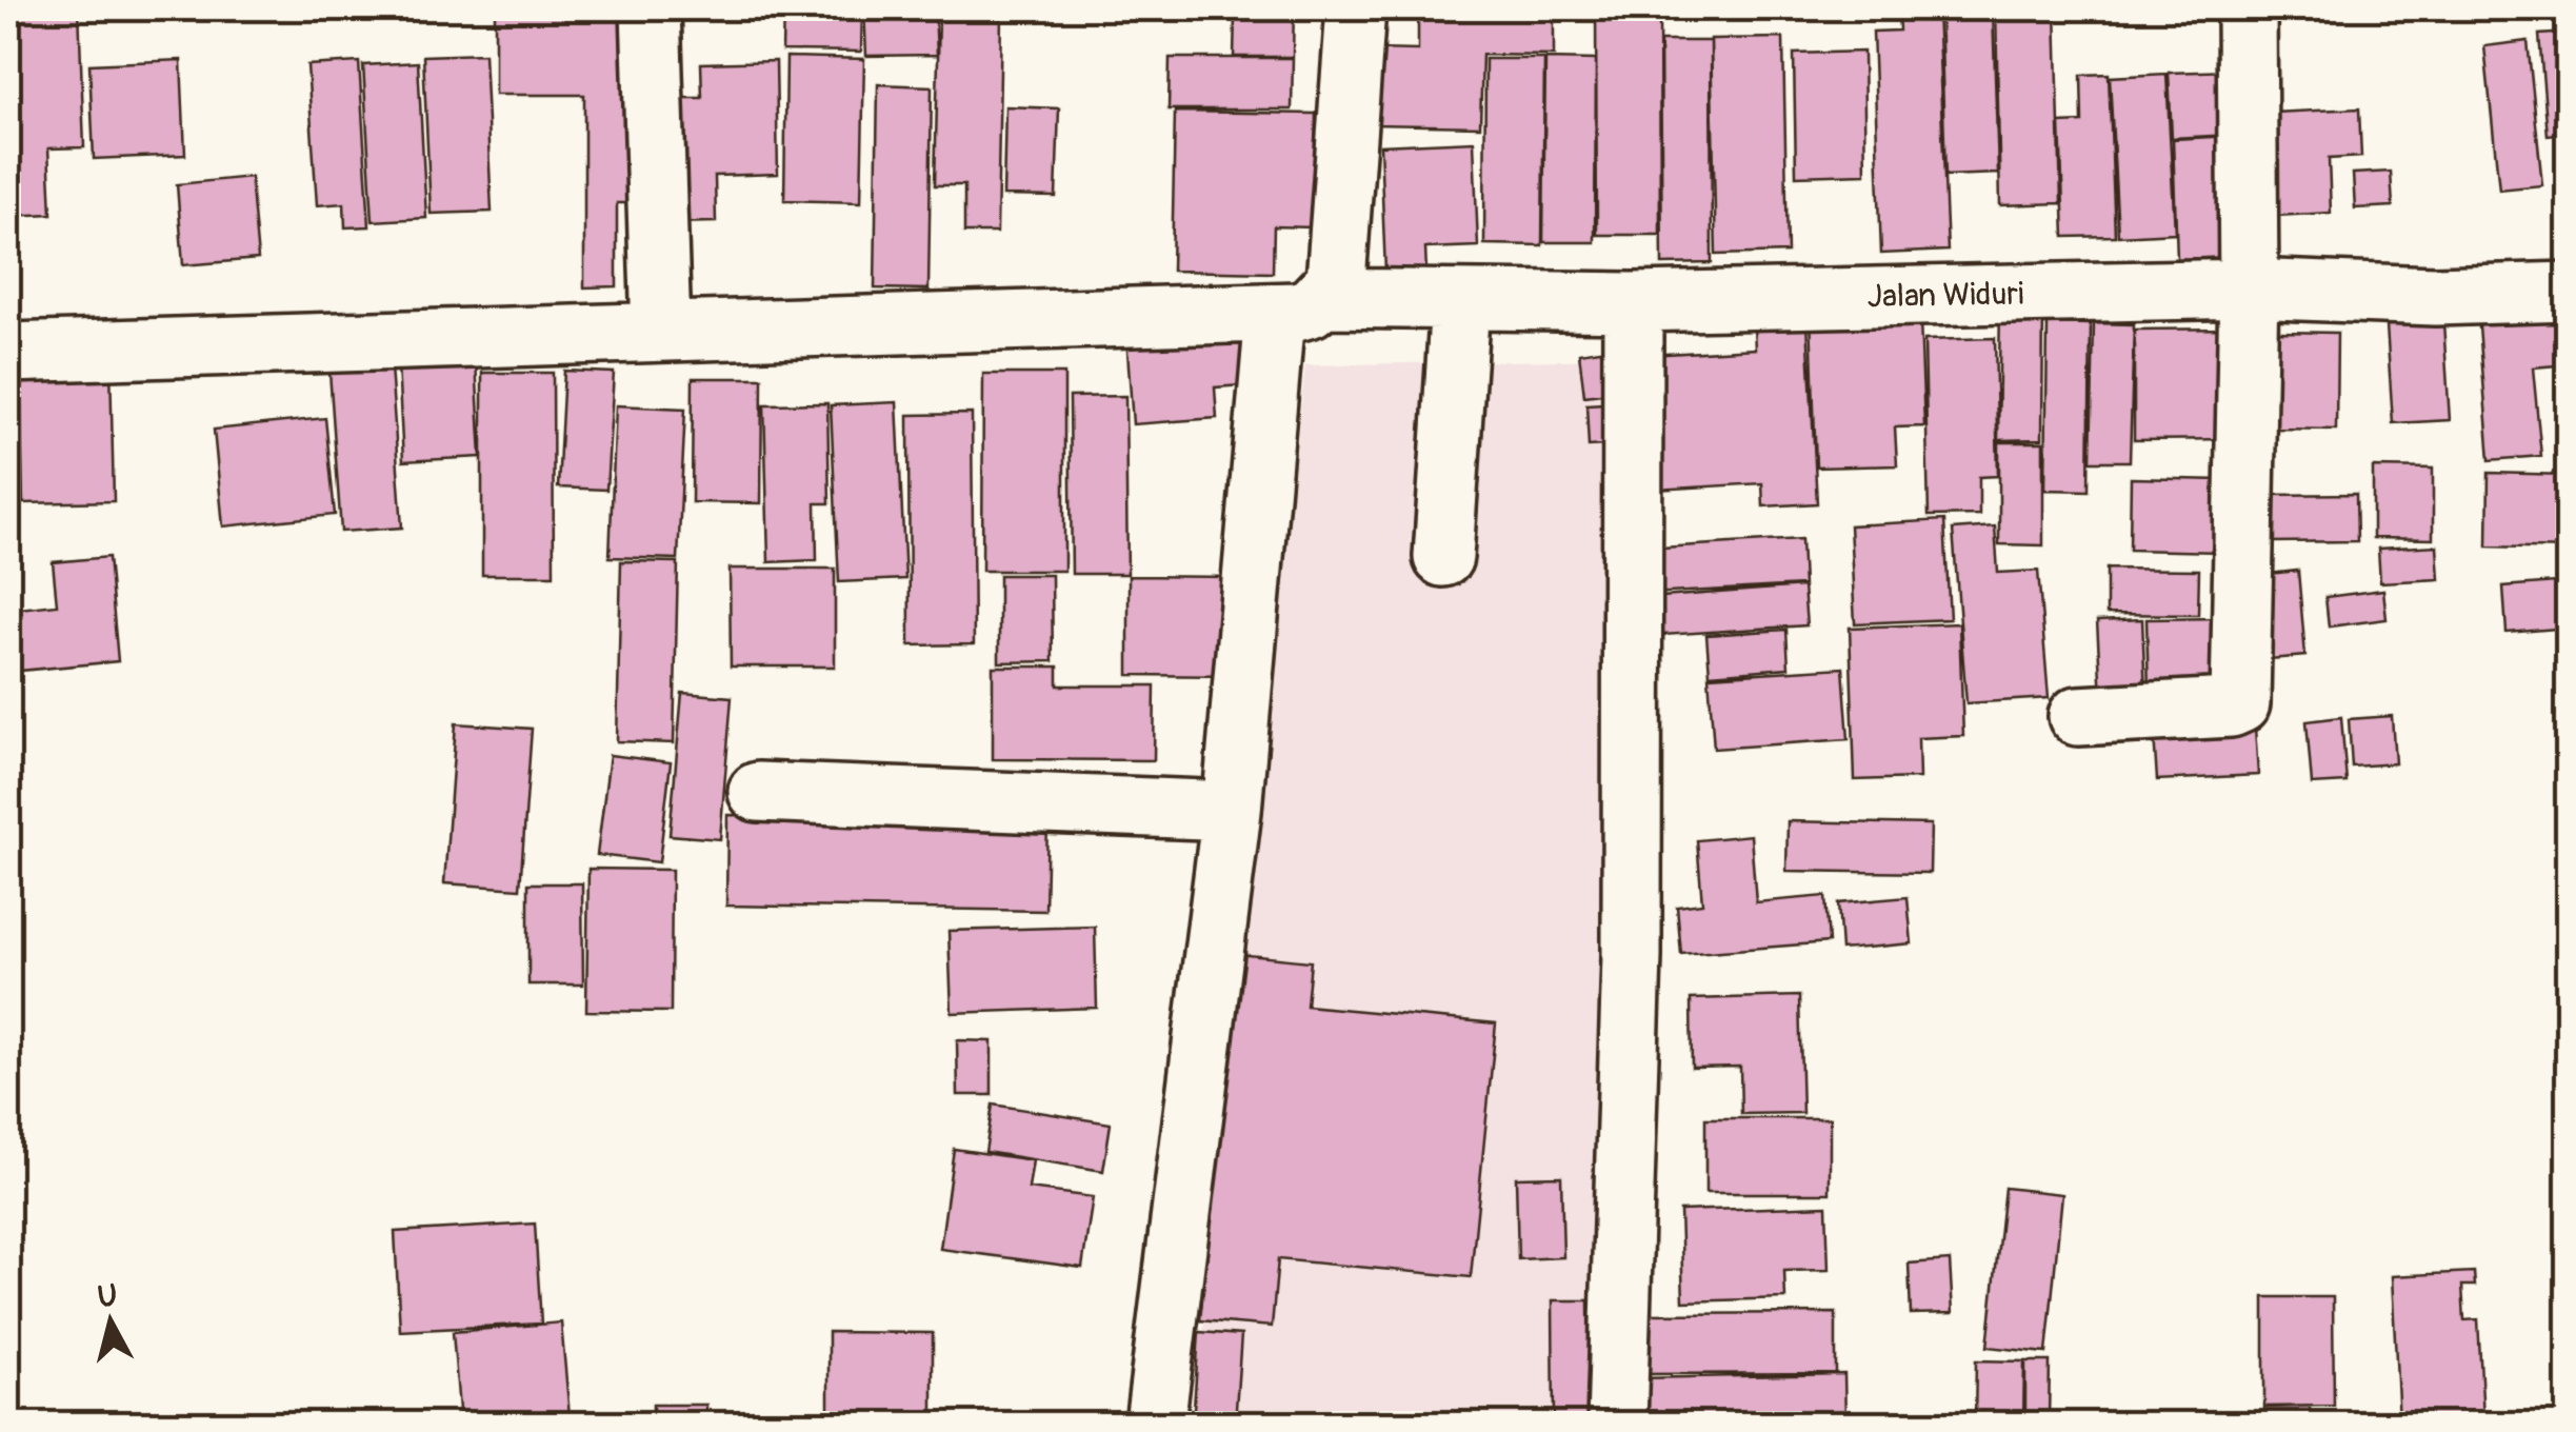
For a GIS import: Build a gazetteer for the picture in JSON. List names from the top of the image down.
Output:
{
  "streets": {
    "street": ["Jalan Widuri"]
  },
  "north": "top"
}
